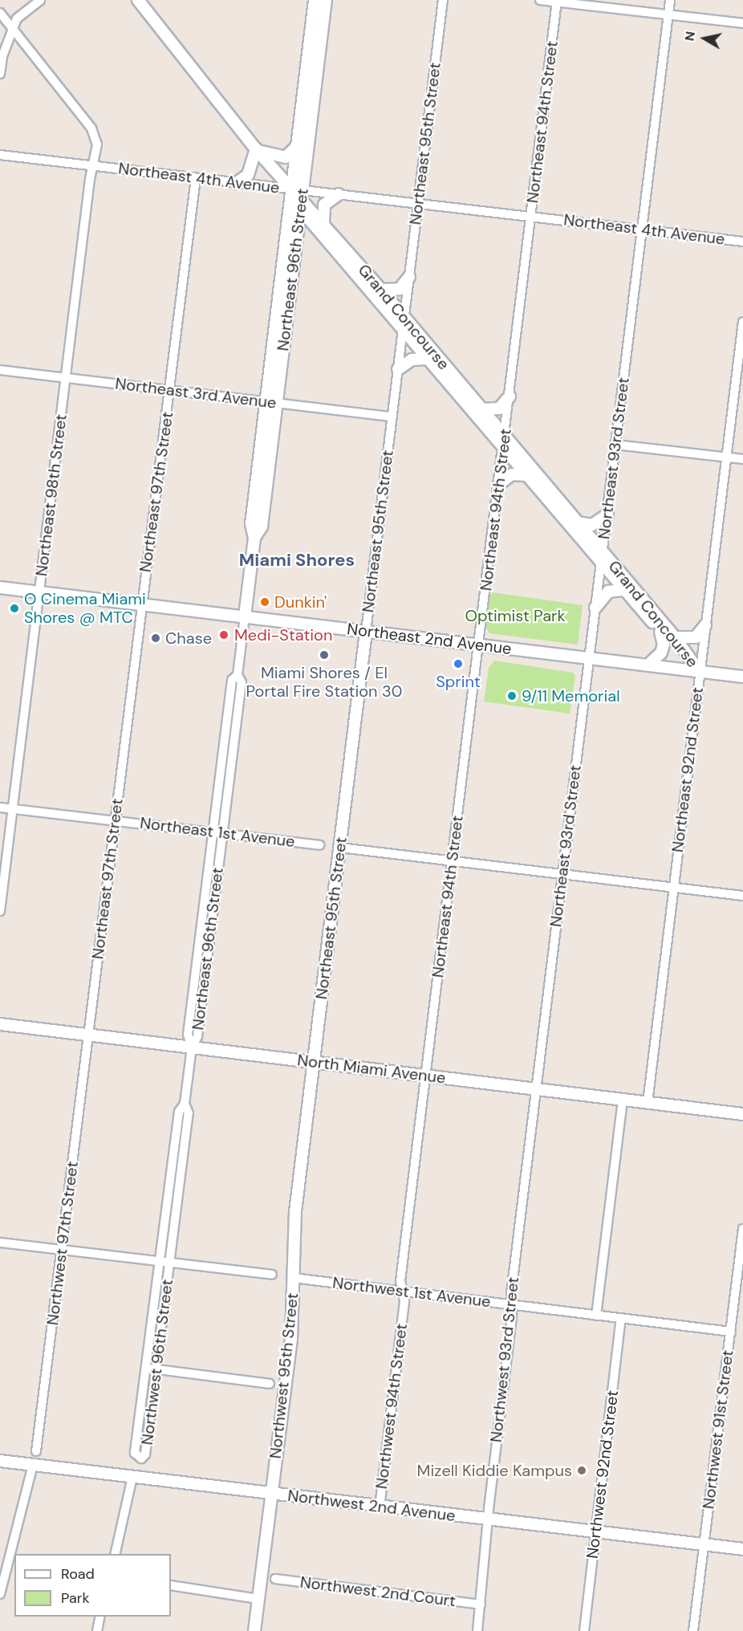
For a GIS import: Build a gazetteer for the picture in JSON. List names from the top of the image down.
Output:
{
  "streets": {
    "street": [
      "Northeast 94th Street",
      "Northeast 95th Street",
      "Northeast 4th Avenue",
      "Northeast 96th Street",
      "Grand Concourse",
      "Northeast 3rd Avenue",
      "Northeast 93rd Street",
      "Northeast 97th Street",
      "Northeast 98th Street",
      "Northeast 2nd Avenue",
      "Northeast 92nd Street",
      "Northeast 1st Avenue",
      "North Miami Avenue",
      "Northwest 97th Street",
      "Northwest 1st Avenue",
      "Northwest 93rd Street",
      "Northwest 96th Street",
      "Northwest 95th Street",
      "Northwest 94th Street",
      "Northwest 91st Street",
      "Northwest 92nd Street",
      "Northwest 2nd Avenue",
      "Northwest 2nd Court"
    ]
  },
  "crossings": [
    ["Northeast 94th Street", "Northeast 4th Avenue"],
    ["Northeast 94th Street", "Grand Concourse"],
    ["Northeast 94th Street", "Northeast 2nd Avenue"],
    ["Northeast 94th Street", "North Miami Avenue"],
    ["Northeast 94th Street", "Northwest 94th Street"],
    ["Northeast 95th Street", "Northeast 4th Avenue"],
    ["Northeast 95th Street", "Grand Concourse"],
    ["Northeast 95th Street", "Northeast 3rd Avenue"],
    ["Northeast 95th Street", "Northeast 2nd Avenue"],
    ["Northeast 95th Street", "North Miami Avenue"],
    ["Northeast 95th Street", "Northwest 95th Street"],
    ["Northeast 4th Avenue", "Northeast 96th Street"],
    ["Northeast 4th Avenue", "Grand Concourse"],
    ["Northeast 4th Avenue", "Northeast 93rd Street"],
    ["Northeast 4th Avenue", "Northeast 97th Street"],
    ["Northeast 4th Avenue", "Northeast 98th Street"],
    ["Northeast 96th Street", "Grand Concourse"],
    ["Northeast 96th Street", "Northeast 3rd Avenue"],
    ["Northeast 96th Street", "Northeast 2nd Avenue"],
    ["Northeast 96th Street", "Northeast 1st Avenue"],
    ["Northeast 96th Street", "North Miami Avenue"],
    ["Northeast 96th Street", "Northwest 96th Street"],
    ["Grand Concourse", "Northeast 93rd Street"],
    ["Grand Concourse", "Northeast 2nd Avenue"],
    ["Grand Concourse", "Northeast 92nd Street"],
    ["Northeast 3rd Avenue", "Northeast 97th Street"],
    ["Northeast 3rd Avenue", "Northeast 98th Street"],
    ["Northeast 93rd Street", "Northeast 2nd Avenue"],
    ["Northeast 93rd Street", "North Miami Avenue"],
    ["Northeast 93rd Street", "Northwest 93rd Street"],
    ["Northeast 97th Street", "Northeast 2nd Avenue"],
    ["Northeast 97th Street", "Northeast 1st Avenue"],
    ["Northeast 97th Street", "North Miami Avenue"],
    ["Northeast 97th Street", "Northwest 97th Street"],
    ["Northeast 98th Street", "Northeast 2nd Avenue"],
    ["Northeast 98th Street", "Northeast 1st Avenue"],
    ["Northeast 2nd Avenue", "Northeast 92nd Street"],
    ["Northeast 92nd Street", "North Miami Avenue"],
    ["North Miami Avenue", "Northwest 97th Street"],
    ["North Miami Avenue", "Northwest 93rd Street"],
    ["North Miami Avenue", "Northwest 96th Street"],
    ["North Miami Avenue", "Northwest 95th Street"],
    ["North Miami Avenue", "Northwest 94th Street"],
    ["Northwest 1st Avenue", "Northwest 93rd Street"],
    ["Northwest 1st Avenue", "Northwest 95th Street"],
    ["Northwest 1st Avenue", "Northwest 94th Street"],
    ["Northwest 1st Avenue", "Northwest 91st Street"],
    ["Northwest 1st Avenue", "Northwest 92nd Street"],
    ["Northwest 93rd Street", "Northwest 2nd Avenue"],
    ["Northwest 93rd Street", "Northwest 2nd Court"],
    ["Northwest 95th Street", "Northwest 2nd Avenue"],
    ["Northwest 94th Street", "Northwest 2nd Avenue"],
    ["Northwest 91st Street", "Northwest 2nd Avenue"],
    ["Northwest 92nd Street", "Northwest 2nd Avenue"]
  ],
  "districts": ["Miami Shores"],
  "parks": ["Optimist Park"],
  "places": [
    "Dunkin'",
    "O Cinema Miami Shores @ MTC",
    "Medi-Station",
    "Chase",
    "Miami Shores / El Portal Fire Station 30",
    "Sprint",
    "9/11 Memorial",
    "Mizell Kiddie Kampus"
  ],
  "legend": ["Road", "Park"],
  "north": "left"
}
